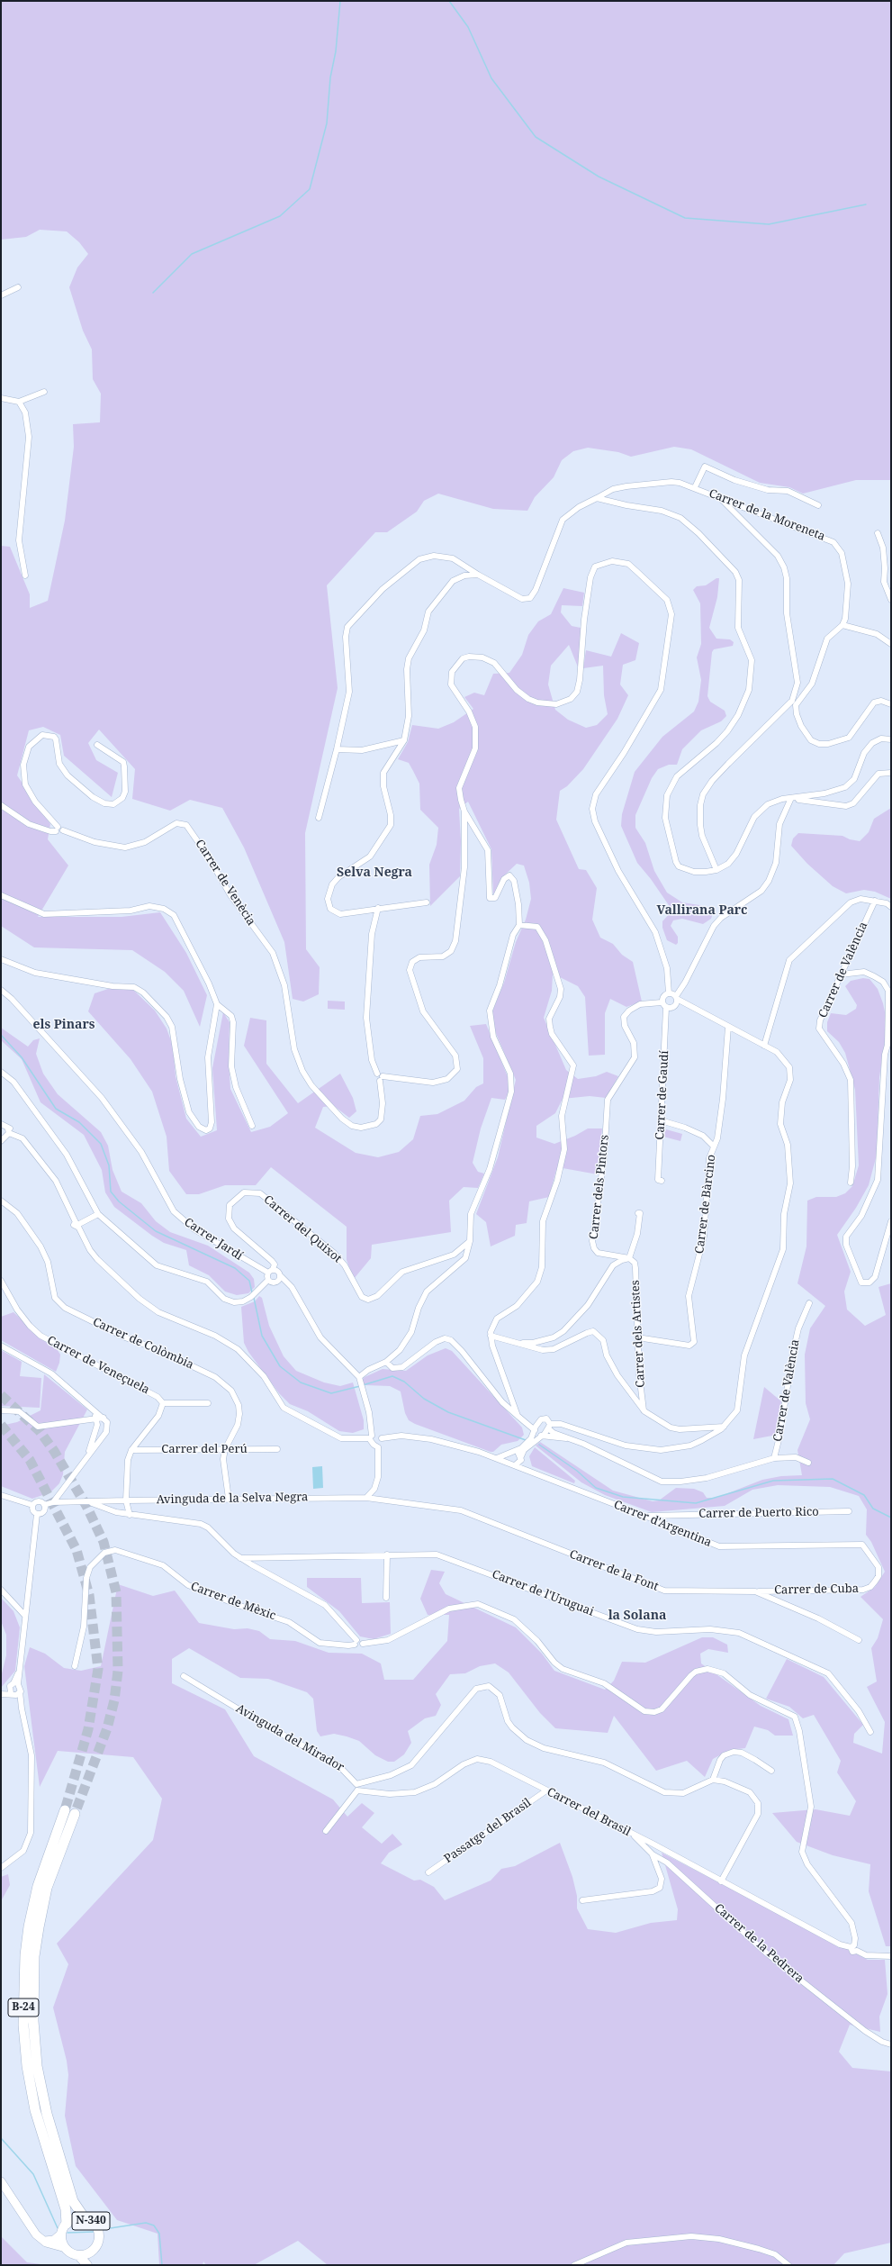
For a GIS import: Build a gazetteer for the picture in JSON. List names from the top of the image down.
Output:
{
  "streets": {
    "highway": ["B-24"],
    "main road": ["N-340"],
    "street": [
      "Carrer de la Moreneta",
      "Carrer de Venècia",
      "Carrer de València",
      "Carrer de Gaudí",
      "Carrer dels Pintors",
      "Carrer de Bàrcino",
      "Carrer del Quixot",
      "Carrer Jardí",
      "Carrer dels Artistes",
      "Carrer de Colòmbia",
      "Carrer de Veneçuela",
      "Carrer del Perú",
      "Avinguda de la Selva Negra",
      "Carrer de Puerto Rico",
      "Carrer d'Argentina",
      "Carrer de la Font",
      "Carrer de Cuba",
      "Carrer de l'Uruguai",
      "Carrer de Mèxic",
      "Avinguda del Mirador",
      "Carrer del Brasil",
      "Passatge del Brasil",
      "Carrer de la Pedrera"
    ]
  },
  "crossings": [
    ["Carrer dels Pintors", "Carrer dels Artistes"],
    ["Carrer de Bàrcino", "Carrer dels Artistes"],
    ["Carrer del Quixot", "Carrer Jardí"],
    ["Carrer de Colòmbia", "Carrer del Perú"],
    ["Carrer de Colòmbia", "Avinguda de la Selva Negra"],
    ["Avinguda de la Selva Negra", "Carrer de la Font"],
    ["Carrer de Puerto Rico", "Carrer d'Argentina"],
    ["Carrer d'Argentina", "Carrer de Cuba"],
    ["Carrer de la Font", "Carrer de Cuba"],
    ["Carrer del Brasil", "Passatge del Brasil"],
    ["Carrer del Brasil", "Carrer de la Pedrera"]
  ],
  "districts": [
    "Selva Negra",
    "Vallirana Parc",
    "els Pinars",
    "la Solana"
  ]
}
